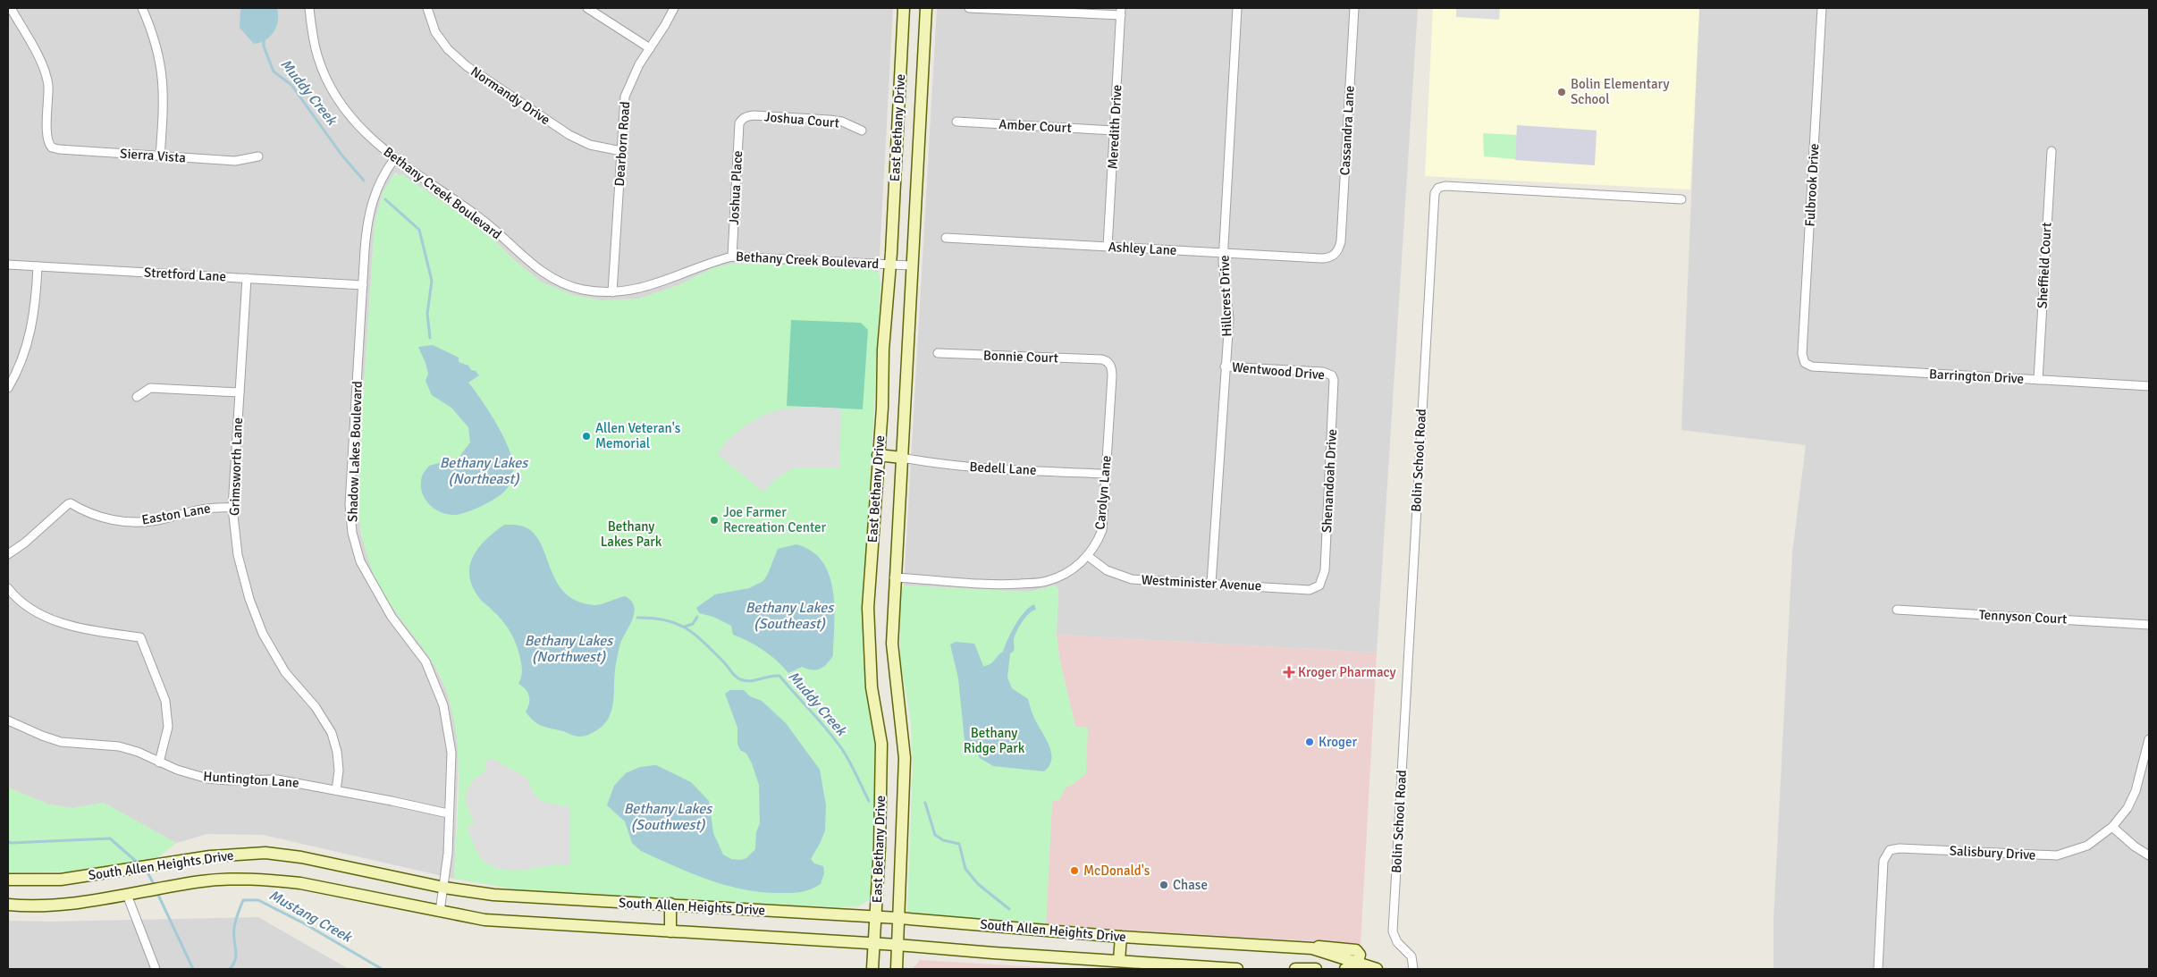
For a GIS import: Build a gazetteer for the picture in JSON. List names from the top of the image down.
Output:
{
  "streets": {
    "main road": ["East Bethany Drive", "South Allen Heights Drive"],
    "street": [
      "Normandy Drive",
      "Joshua Court",
      "Amber Court",
      "Meredith Drive",
      "Cassandra Lane",
      "Dearborn Road",
      "Sierra Vista",
      "Fulbrook Drive",
      "Joshua Place",
      "Bethany Creek Boulevard",
      "Ashley Lane",
      "Sheffield Court",
      "Stretford Lane",
      "Hillcrest Drive",
      "Bonnie Court",
      "Wentwood Drive",
      "Barrington Drive",
      "Shadow Lakes Boulevard",
      "Bolin School Road",
      "Grimsworth Lane",
      "Bedell Lane",
      "Shenandoah Drive",
      "Carolyn Lane",
      "Easton Lane",
      "Westminister Avenue",
      "Tennyson Court",
      "Huntington Lane",
      "Salisbury Drive"
    ]
  },
  "crossings": [
    ["Normandy Drive", "Dearborn Road"],
    ["Joshua Court", "Joshua Place"],
    ["Amber Court", "Meredith Drive"],
    ["Meredith Drive", "Ashley Lane"],
    ["East Bethany Drive", "Bethany Creek Boulevard"],
    ["East Bethany Drive", "Bedell Lane"],
    ["East Bethany Drive", "Carolyn Lane"],
    ["East Bethany Drive", "South Allen Heights Drive"],
    ["Cassandra Lane", "Ashley Lane"],
    ["Dearborn Road", "Bethany Creek Boulevard"],
    ["Fulbrook Drive", "Barrington Drive"],
    ["Joshua Place", "Bethany Creek Boulevard"],
    ["Bethany Creek Boulevard", "Shadow Lakes Boulevard"],
    ["Ashley Lane", "Hillcrest Drive"],
    ["Sheffield Court", "Barrington Drive"],
    ["Stretford Lane", "Shadow Lakes Boulevard"],
    ["Stretford Lane", "Grimsworth Lane"],
    ["Hillcrest Drive", "Wentwood Drive"],
    ["Hillcrest Drive", "Westminister Avenue"],
    ["Bonnie Court", "Carolyn Lane"],
    ["Wentwood Drive", "Shenandoah Drive"],
    ["Shadow Lakes Boulevard", "Huntington Lane"],
    ["Shadow Lakes Boulevard", "South Allen Heights Drive"],
    ["Grimsworth Lane", "Easton Lane"],
    ["Grimsworth Lane", "Huntington Lane"],
    ["Bedell Lane", "Carolyn Lane"],
    ["Shenandoah Drive", "Westminister Avenue"],
    ["Carolyn Lane", "Westminister Avenue"]
  ],
  "water": [
    "Muddy Creek",
    "Bethany Lakes (Northeast)",
    "Bethany Lakes (Southeast)",
    "Bethany Lakes (Northwest)",
    "Bethany Lakes (Southwest)",
    "Mustang Creek"
  ],
  "parks": ["Bethany Lakes Park", "Bethany Ridge Park"],
  "places": {
    "other": [
      "Bolin Elementary School",
      "Allen Veteran's Memorial",
      "Joe Farmer Recreation Center",
      "Kroger",
      "McDonald's",
      "Chase"
    ],
    "health": ["Kroger Pharmacy"]
  }
}
